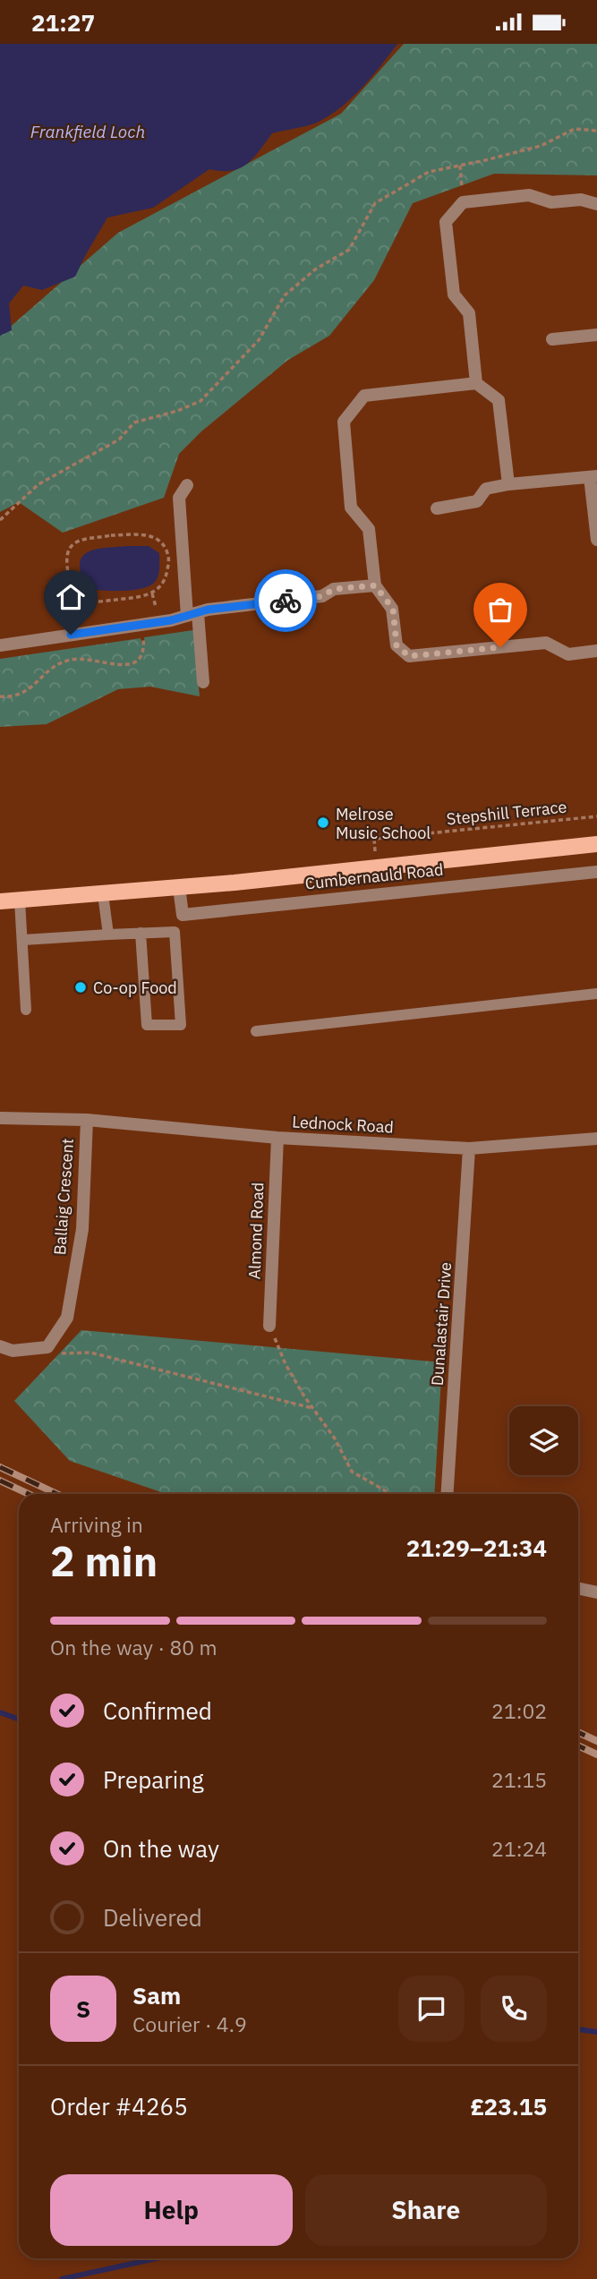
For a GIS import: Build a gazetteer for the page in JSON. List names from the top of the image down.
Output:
{
  "streets": {
    "main road": ["Cumbernauld Road"],
    "street": [
      "Lednock Road",
      "Ballaig Crescent",
      "Almond Road",
      "Dunalastair Drive"
    ],
    "path": ["Stepshill Terrace"]
  },
  "crossings": [
    ["Stepshill Terrace", "Cumbernauld Road"],
    ["Lednock Road", "Ballaig Crescent"],
    ["Lednock Road", "Almond Road"],
    ["Lednock Road", "Dunalastair Drive"]
  ],
  "water": ["Frankfield Loch"],
  "places": ["Melrose Music School", "Co-op Food"],
  "page": {
    "status": "21:27",
    "heading": ["2 min", "Arriving in", "21:29–21:34"],
    "panel": [
      "Sam",
      "Courier · 4.9",
      "Order #4265",
      "£23.15"
    ],
    "bar": "On the way · 80 m",
    "list": [
      ["Confirmed", "21:02"],
      ["Preparing", "21:15"],
      ["On the way", "21:24"],
      "Delivered"
    ],
    "round": "S",
    "buttons": ["Help", "Share"]
  }
}
